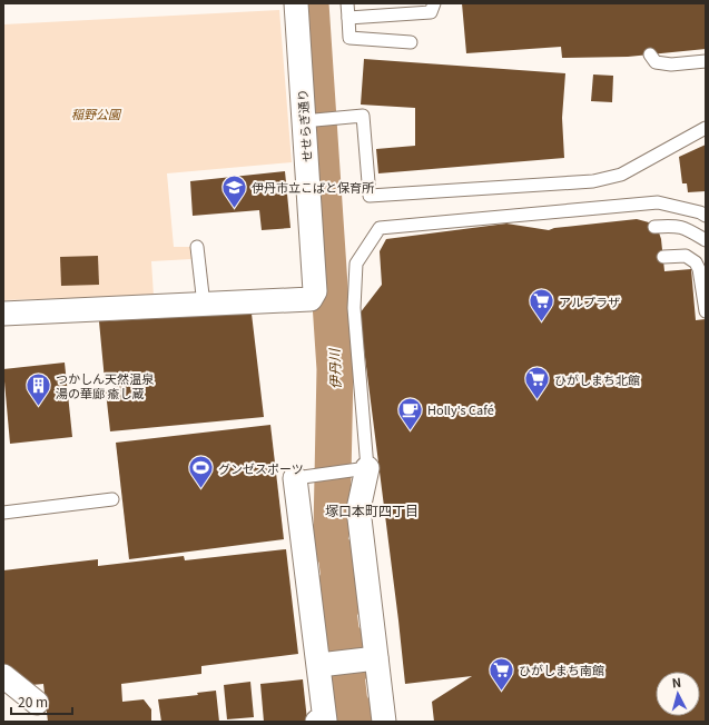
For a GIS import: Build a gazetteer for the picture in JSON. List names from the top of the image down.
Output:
{
  "streets": {
    "street": ["せせらぎ通り"]
  },
  "districts": ["塚口本町四丁目"],
  "water": ["伊丹川"],
  "parks": ["稲野公園"],
  "places": {
    "school or university": ["伊丹市立こばと保育所"],
    "supermarket": ["アルプラザ", "ひがしまち北館", "ひがしまち南館"],
    "building": ["つかしん天然温泉 湯の華廊 瘉し蔵"],
    "cafe": ["Holly's Café"],
    "sports": ["グンゼスポーツ"]
  },
  "scale_bar": "20 m",
  "north": "top"
}
